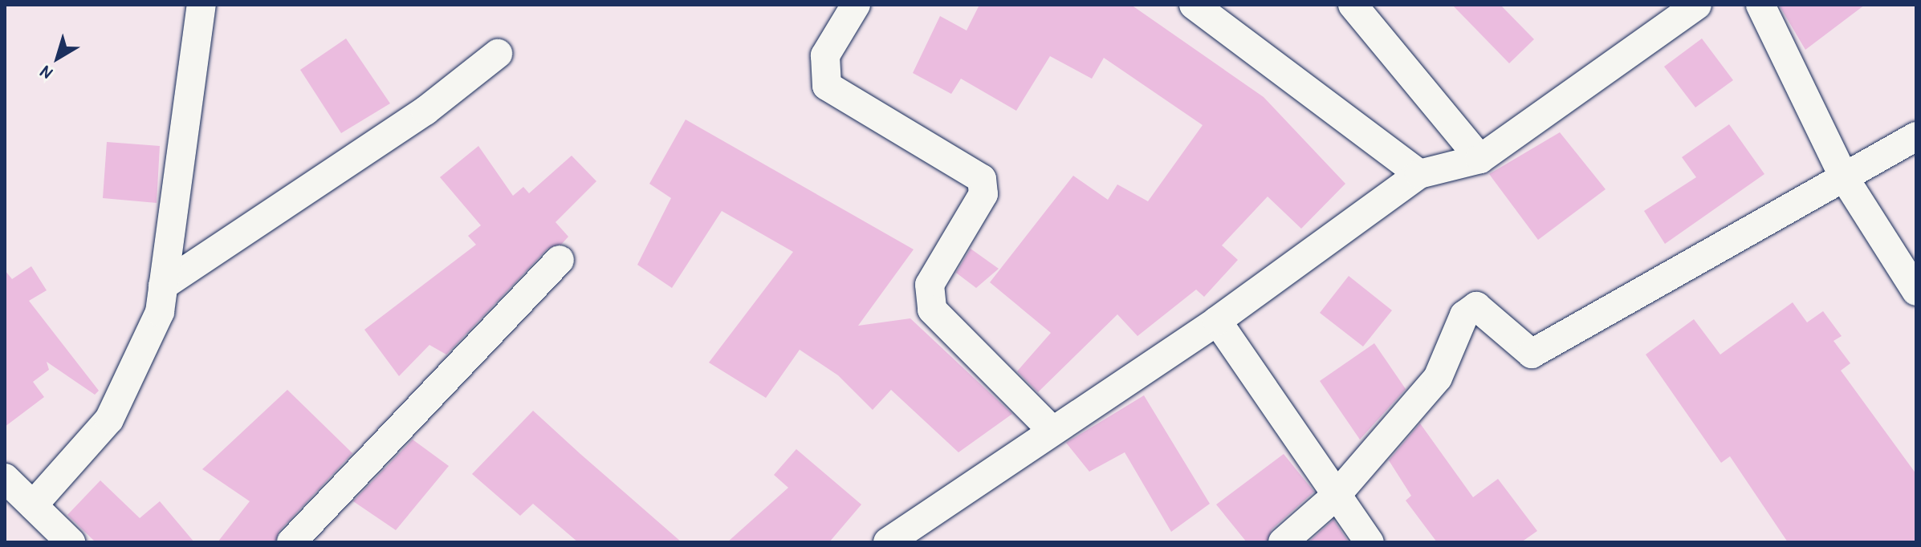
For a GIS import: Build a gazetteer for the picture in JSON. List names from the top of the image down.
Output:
{
  "north": "bottom left"
}
